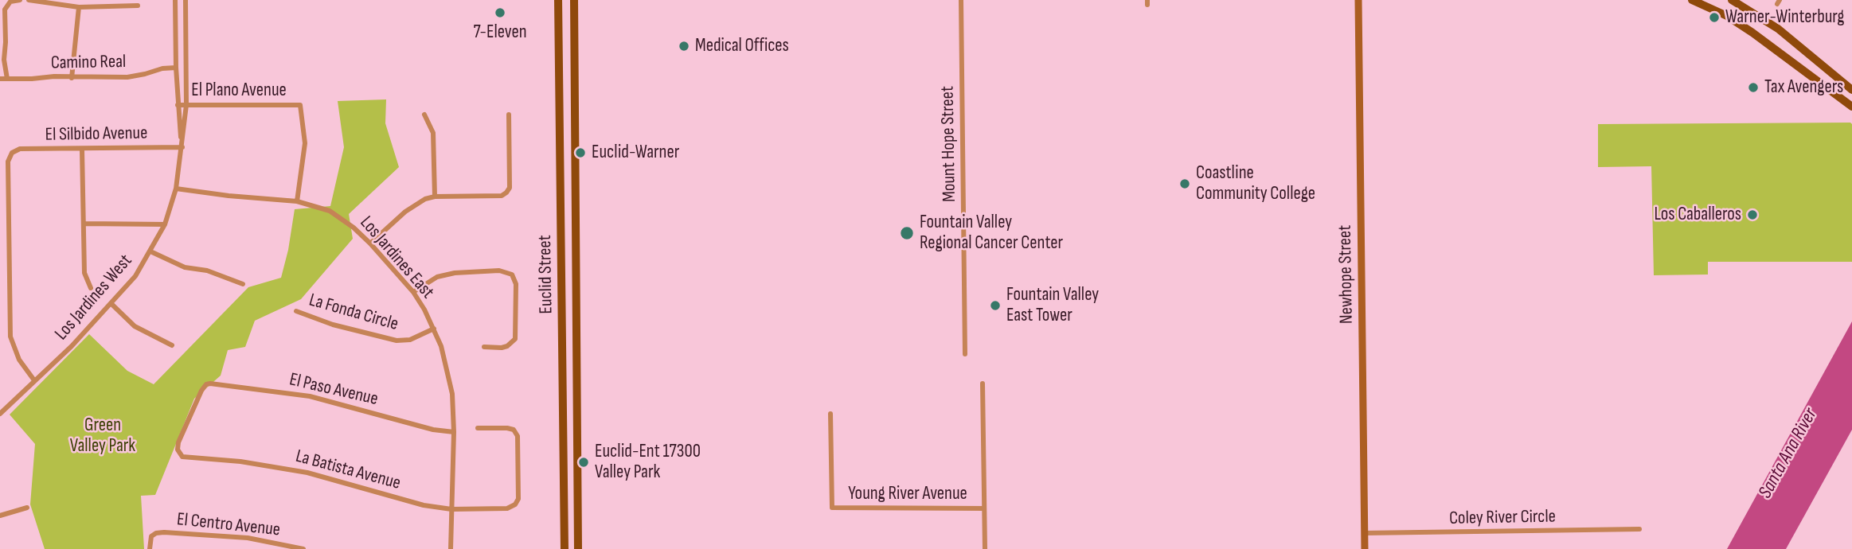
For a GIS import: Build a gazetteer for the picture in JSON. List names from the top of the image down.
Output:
{
  "streets": {
    "main road": ["Euclid Street"],
    "street": [
      "Camino Real",
      "El Plano Avenue",
      "El Silbido Avenue",
      "Mount Hope Street",
      "Los Jardines East",
      "Newhope Street",
      "Los Jardines West",
      "La Fonda Circle",
      "El Paso Avenue",
      "La Batista Avenue",
      "Young River Avenue",
      "Coley River Circle",
      "El Centro Avenue"
    ]
  },
  "crossings": [
    ["Camino Real", "Los Jardines West"],
    ["El Plano Avenue", "Los Jardines East"],
    ["El Plano Avenue", "Los Jardines West"],
    ["El Silbido Avenue", "Los Jardines West"],
    ["Los Jardines East", "Los Jardines West"],
    ["Los Jardines East", "La Fonda Circle"],
    ["Los Jardines East", "El Paso Avenue"],
    ["Los Jardines East", "La Batista Avenue"],
    ["Newhope Street", "Coley River Circle"],
    ["El Paso Avenue", "La Batista Avenue"]
  ],
  "water": ["Santa Ana River"],
  "parks": ["Green Valley Park"],
  "places": [
    "7-Eleven",
    "Warner-Winterburg",
    "Medical Offices",
    "Tax Avengers",
    "Euclid-Warner",
    "Coastline Community College",
    "Los Caballeros",
    "Fountain Valley Regional Cancer Center",
    "Fountain Valley East Tower",
    "Euclid-Ent 17300 Valley Park"
  ]
}
